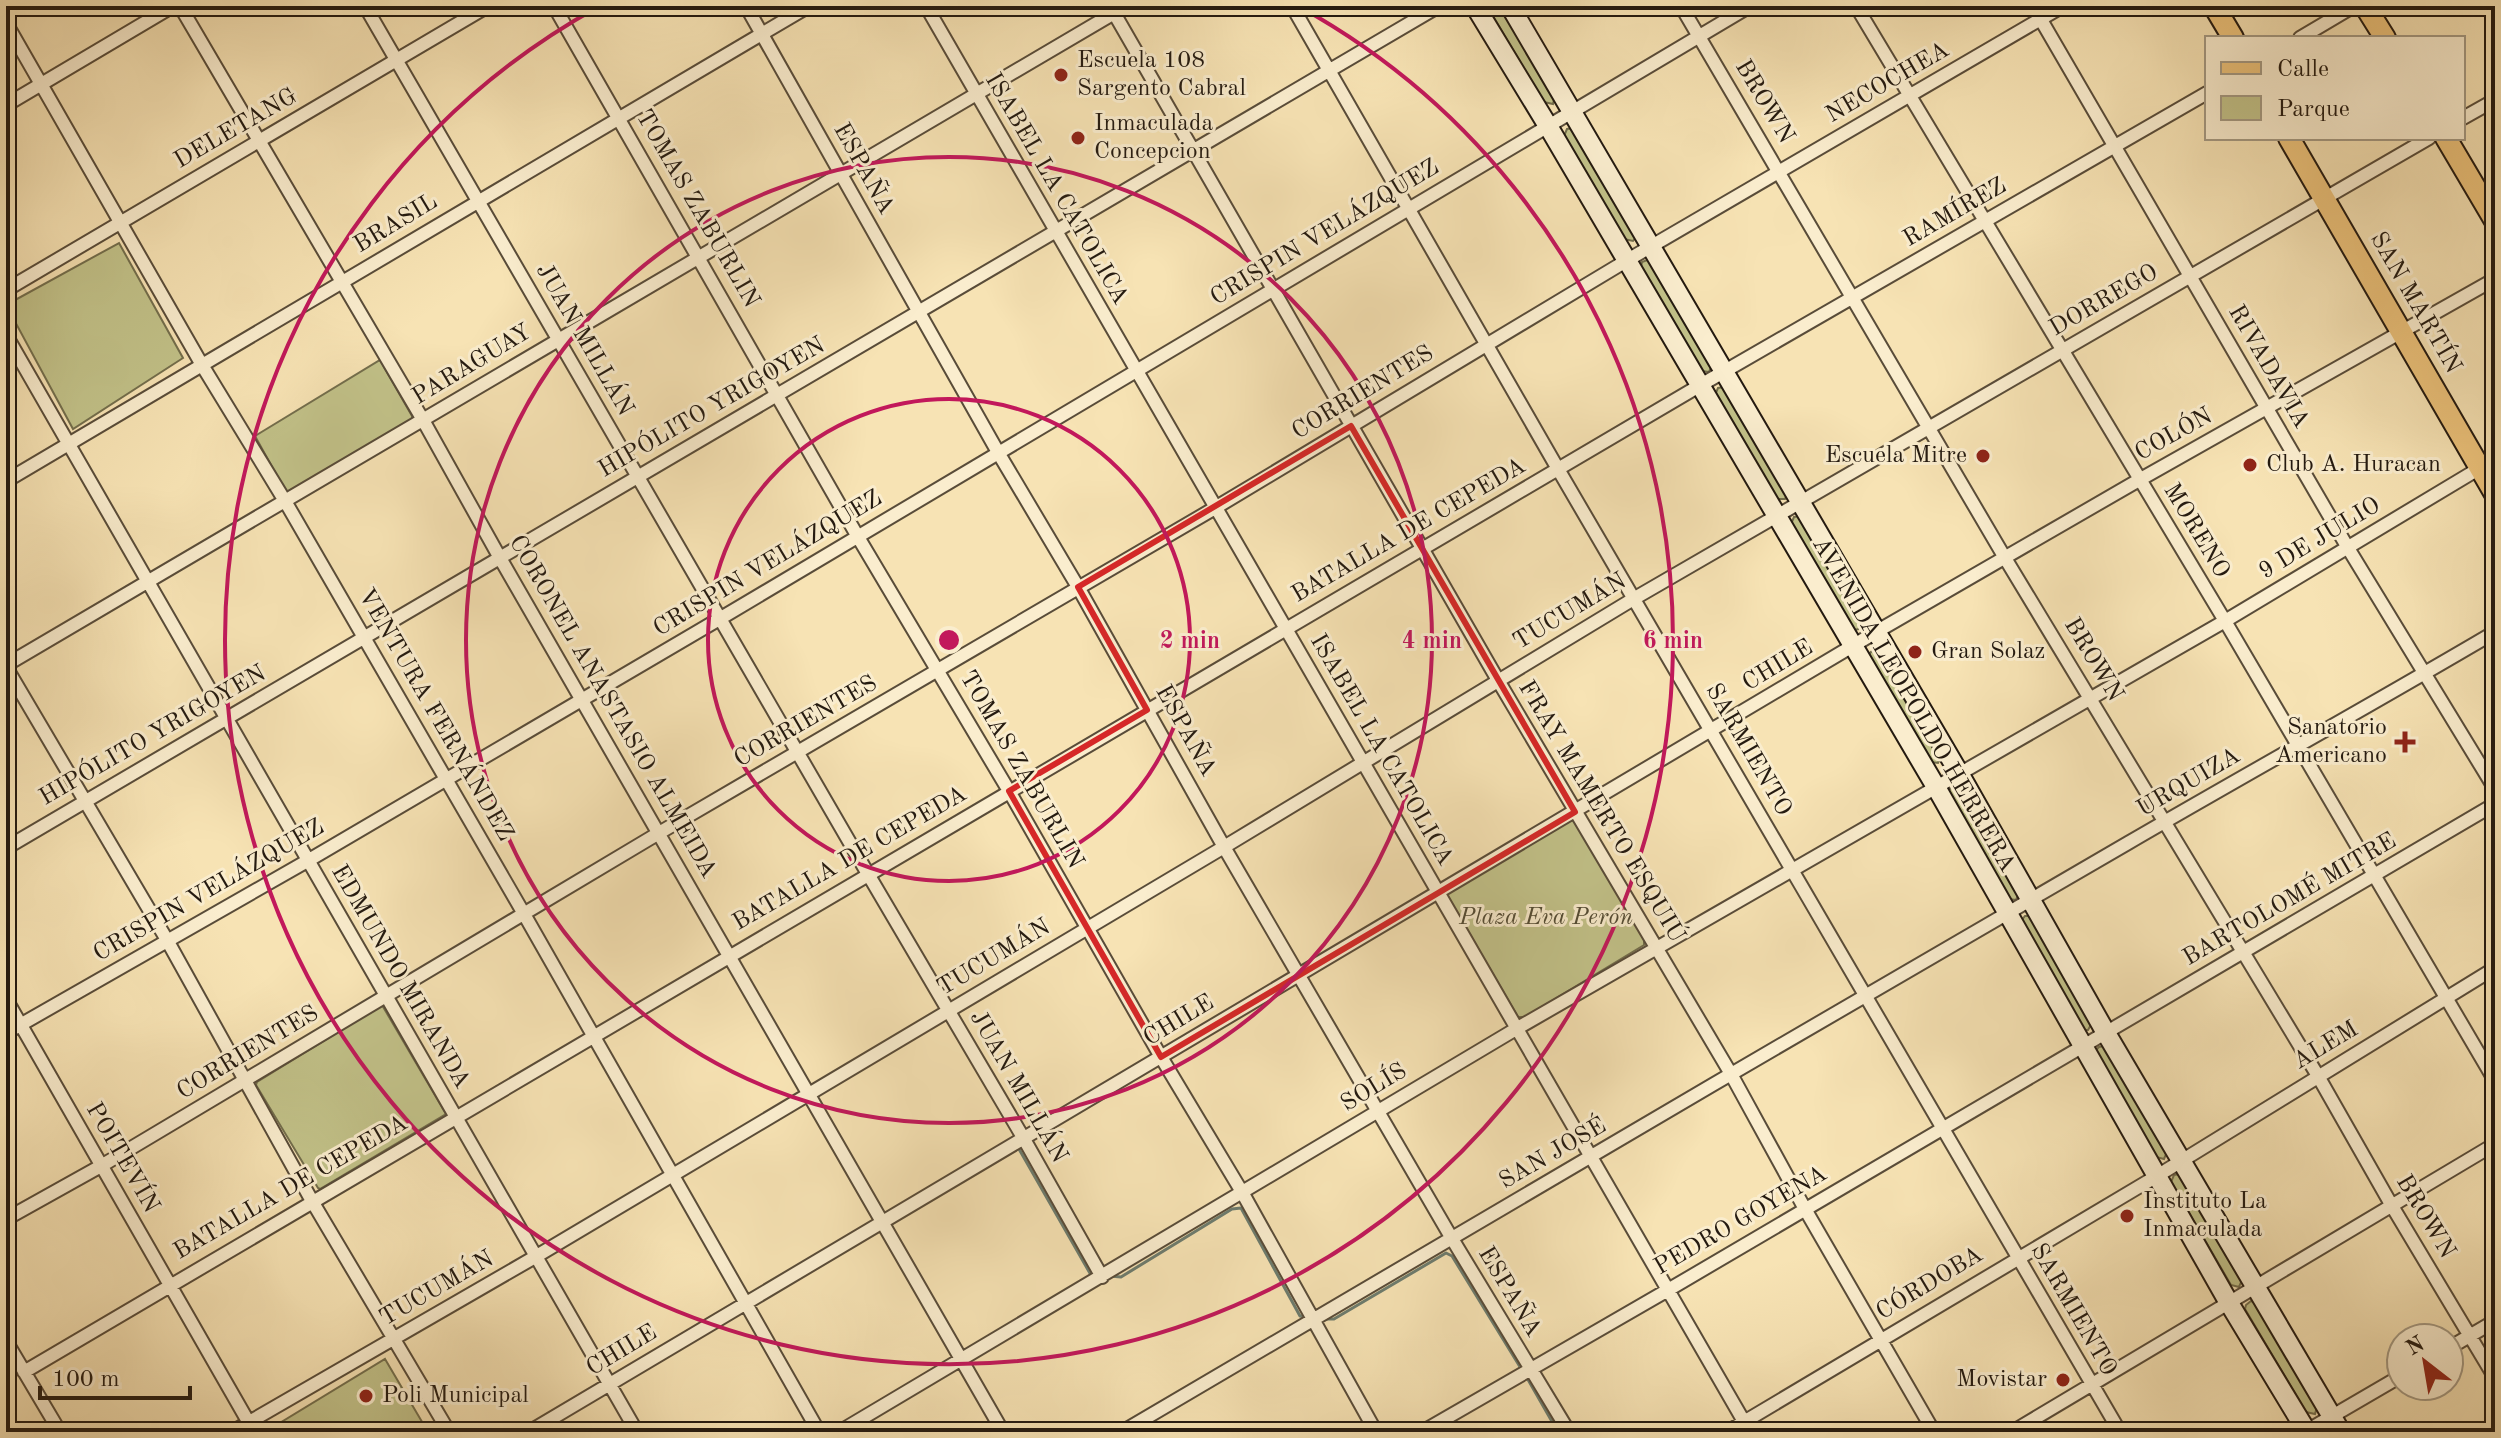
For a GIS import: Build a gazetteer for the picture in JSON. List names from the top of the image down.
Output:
{
  "streets": {
    "main road": ["SAN MARTÍN"],
    "street": [
      "NECOCHEA",
      "BROWN",
      "DELETANG",
      "ESPAÑA",
      "ISABEL LA CATOLICA",
      "TOMAS ZABURLIN",
      "RAMÍREZ",
      "BRASIL",
      "CRISPIN VELÁZQUEZ",
      "DORREGO",
      "JUAN MILLÁN",
      "PARAGUAY",
      "RIVADAVIA",
      "CORRIENTES",
      "HIPÓLITO YRIGOYEN",
      "COLÓN",
      "BATALLA DE CEPEDA",
      "MORENO",
      "9 DE JULIO",
      "TUCUMÁN",
      "CHILE",
      "AVENIDA LEOPOLDO HERRERA",
      "CORONEL ANASTASIO ALMEIDA",
      "VENTURA FERNÁNDEZ",
      "SARMIENTO",
      "URQUIZA",
      "FRAY MAMERTO ESQUIÚ",
      "BARTOLOMÉ MITRE",
      "EDMUNDO MIRANDA",
      "ALEM",
      "SOLÍS",
      "SAN JOSÉ",
      "POITEVÍN",
      "PEDRO GOYENA",
      "CÓRDOBA"
    ]
  },
  "crossings": [
    ["NECOCHEA", "BROWN"],
    ["NECOCHEA", "RIVADAVIA"],
    ["NECOCHEA", "CORRIENTES"],
    ["NECOCHEA", "MORENO"],
    ["NECOCHEA", "AVENIDA LEOPOLDO HERRERA"],
    ["BROWN", "RAMÍREZ"],
    ["BROWN", "CRISPIN VELÁZQUEZ"],
    ["BROWN", "DORREGO"],
    ["BROWN", "COLÓN"],
    ["BROWN", "9 DE JULIO"],
    ["BROWN", "URQUIZA"],
    ["BROWN", "BARTOLOMÉ MITRE"],
    ["BROWN", "ALEM"],
    ["DELETANG", "JUAN MILLÁN"],
    ["DELETANG", "CORONEL ANASTASIO ALMEIDA"],
    ["DELETANG", "VENTURA FERNÁNDEZ"],
    ["ESPAÑA", "BRASIL"],
    ["ESPAÑA", "CRISPIN VELÁZQUEZ"],
    ["ESPAÑA", "PARAGUAY"],
    ["ESPAÑA", "CORRIENTES"],
    ["ESPAÑA", "HIPÓLITO YRIGOYEN"],
    ["ESPAÑA", "BATALLA DE CEPEDA"],
    ["ESPAÑA", "TUCUMÁN"],
    ["ESPAÑA", "CHILE"],
    ["ESPAÑA", "SOLÍS"],
    ["ESPAÑA", "SAN JOSÉ"],
    ["ESPAÑA", "PEDRO GOYENA"],
    ["ISABEL LA CATOLICA", "CRISPIN VELÁZQUEZ"],
    ["ISABEL LA CATOLICA", "PARAGUAY"],
    ["ISABEL LA CATOLICA", "CORRIENTES"],
    ["ISABEL LA CATOLICA", "HIPÓLITO YRIGOYEN"],
    ["ISABEL LA CATOLICA", "BATALLA DE CEPEDA"],
    ["ISABEL LA CATOLICA", "TUCUMÁN"],
    ["ISABEL LA CATOLICA", "CHILE"],
    ["ISABEL LA CATOLICA", "SOLÍS"],
    ["ISABEL LA CATOLICA", "SAN JOSÉ"],
    ["ISABEL LA CATOLICA", "PEDRO GOYENA"],
    ["ISABEL LA CATOLICA", "CÓRDOBA"],
    ["TOMAS ZABURLIN", "BRASIL"],
    ["TOMAS ZABURLIN", "CRISPIN VELÁZQUEZ"],
    ["TOMAS ZABURLIN", "PARAGUAY"],
    ["TOMAS ZABURLIN", "CORRIENTES"],
    ["TOMAS ZABURLIN", "HIPÓLITO YRIGOYEN"],
    ["TOMAS ZABURLIN", "BATALLA DE CEPEDA"],
    ["TOMAS ZABURLIN", "TUCUMÁN"],
    ["TOMAS ZABURLIN", "CHILE"],
    ["TOMAS ZABURLIN", "SOLÍS"],
    ["TOMAS ZABURLIN", "SAN JOSÉ"],
    ["RAMÍREZ", "RIVADAVIA"],
    ["RAMÍREZ", "BATALLA DE CEPEDA"],
    ["RAMÍREZ", "MORENO"],
    ["RAMÍREZ", "AVENIDA LEOPOLDO HERRERA"],
    ["BRASIL", "JUAN MILLÁN"],
    ["BRASIL", "CORONEL ANASTASIO ALMEIDA"],
    ["BRASIL", "VENTURA FERNÁNDEZ"],
    ["BRASIL", "EDMUNDO MIRANDA"],
    ["CRISPIN VELÁZQUEZ", "JUAN MILLÁN"],
    ["CRISPIN VELÁZQUEZ", "AVENIDA LEOPOLDO HERRERA"],
    ["CRISPIN VELÁZQUEZ", "CORONEL ANASTASIO ALMEIDA"],
    ["CRISPIN VELÁZQUEZ", "VENTURA FERNÁNDEZ"],
    ["CRISPIN VELÁZQUEZ", "SARMIENTO"],
    ["CRISPIN VELÁZQUEZ", "FRAY MAMERTO ESQUIÚ"],
    ["CRISPIN VELÁZQUEZ", "EDMUNDO MIRANDA"],
    ["CRISPIN VELÁZQUEZ", "POITEVÍN"],
    ["DORREGO", "SAN MARTÍN"],
    ["DORREGO", "RIVADAVIA"],
    ["DORREGO", "MORENO"],
    ["DORREGO", "TUCUMÁN"],
    ["DORREGO", "AVENIDA LEOPOLDO HERRERA"],
    ["SAN MARTÍN", "COLÓN"],
    ["SAN MARTÍN", "9 DE JULIO"],
    ["JUAN MILLÁN", "PARAGUAY"],
    ["JUAN MILLÁN", "CORRIENTES"],
    ["JUAN MILLÁN", "HIPÓLITO YRIGOYEN"],
    ["JUAN MILLÁN", "BATALLA DE CEPEDA"],
    ["JUAN MILLÁN", "TUCUMÁN"],
    ["JUAN MILLÁN", "CHILE"],
    ["JUAN MILLÁN", "SOLÍS"],
    ["PARAGUAY", "CORONEL ANASTASIO ALMEIDA"],
    ["PARAGUAY", "VENTURA FERNÁNDEZ"],
    ["PARAGUAY", "FRAY MAMERTO ESQUIÚ"],
    ["PARAGUAY", "EDMUNDO MIRANDA"],
    ["RIVADAVIA", "COLÓN"],
    ["RIVADAVIA", "9 DE JULIO"],
    ["RIVADAVIA", "URQUIZA"],
    ["CORRIENTES", "AVENIDA LEOPOLDO HERRERA"],
    ["CORRIENTES", "CORONEL ANASTASIO ALMEIDA"],
    ["CORRIENTES", "VENTURA FERNÁNDEZ"],
    ["CORRIENTES", "SARMIENTO"],
    ["CORRIENTES", "FRAY MAMERTO ESQUIÚ"],
    ["CORRIENTES", "EDMUNDO MIRANDA"],
    ["CORRIENTES", "POITEVÍN"],
    ["HIPÓLITO YRIGOYEN", "CORONEL ANASTASIO ALMEIDA"],
    ["HIPÓLITO YRIGOYEN", "VENTURA FERNÁNDEZ"],
    ["HIPÓLITO YRIGOYEN", "SARMIENTO"],
    ["HIPÓLITO YRIGOYEN", "FRAY MAMERTO ESQUIÚ"],
    ["HIPÓLITO YRIGOYEN", "EDMUNDO MIRANDA"],
    ["COLÓN", "MORENO"],
    ["COLÓN", "CHILE"],
    ["COLÓN", "AVENIDA LEOPOLDO HERRERA"],
    ["BATALLA DE CEPEDA", "AVENIDA LEOPOLDO HERRERA"],
    ["BATALLA DE CEPEDA", "CORONEL ANASTASIO ALMEIDA"],
    ["BATALLA DE CEPEDA", "VENTURA FERNÁNDEZ"],
    ["BATALLA DE CEPEDA", "SARMIENTO"],
    ["BATALLA DE CEPEDA", "FRAY MAMERTO ESQUIÚ"],
    ["BATALLA DE CEPEDA", "EDMUNDO MIRANDA"],
    ["BATALLA DE CEPEDA", "POITEVÍN"],
    ["MORENO", "9 DE JULIO"],
    ["MORENO", "URQUIZA"],
    ["MORENO", "BARTOLOMÉ MITRE"],
    ["MORENO", "ALEM"],
    ["9 DE JULIO", "AVENIDA LEOPOLDO HERRERA"],
    ["9 DE JULIO", "SOLÍS"],
    ["TUCUMÁN", "AVENIDA LEOPOLDO HERRERA"],
    ["TUCUMÁN", "CORONEL ANASTASIO ALMEIDA"],
    ["TUCUMÁN", "VENTURA FERNÁNDEZ"],
    ["TUCUMÁN", "SARMIENTO"],
    ["TUCUMÁN", "FRAY MAMERTO ESQUIÚ"],
    ["TUCUMÁN", "EDMUNDO MIRANDA"],
    ["TUCUMÁN", "POITEVÍN"],
    ["CHILE", "AVENIDA LEOPOLDO HERRERA"],
    ["CHILE", "CORONEL ANASTASIO ALMEIDA"],
    ["CHILE", "VENTURA FERNÁNDEZ"],
    ["CHILE", "SARMIENTO"],
    ["CHILE", "FRAY MAMERTO ESQUIÚ"],
    ["CHILE", "EDMUNDO MIRANDA"],
    ["AVENIDA LEOPOLDO HERRERA", "URQUIZA"],
    ["AVENIDA LEOPOLDO HERRERA", "BARTOLOMÉ MITRE"],
    ["AVENIDA LEOPOLDO HERRERA", "ALEM"],
    ["AVENIDA LEOPOLDO HERRERA", "SOLÍS"],
    ["AVENIDA LEOPOLDO HERRERA", "SAN JOSÉ"],
    ["AVENIDA LEOPOLDO HERRERA", "PEDRO GOYENA"],
    ["AVENIDA LEOPOLDO HERRERA", "CÓRDOBA"],
    ["CORONEL ANASTASIO ALMEIDA", "SOLÍS"],
    ["SARMIENTO", "SOLÍS"],
    ["SARMIENTO", "SAN JOSÉ"],
    ["SARMIENTO", "PEDRO GOYENA"],
    ["SARMIENTO", "CÓRDOBA"],
    ["URQUIZA", "SAN JOSÉ"],
    ["FRAY MAMERTO ESQUIÚ", "SOLÍS"],
    ["FRAY MAMERTO ESQUIÚ", "SAN JOSÉ"],
    ["FRAY MAMERTO ESQUIÚ", "PEDRO GOYENA"],
    ["FRAY MAMERTO ESQUIÚ", "CÓRDOBA"],
    ["BARTOLOMÉ MITRE", "PEDRO GOYENA"],
    ["ALEM", "CÓRDOBA"]
  ],
  "parks": ["Plaza Eva Perón"],
  "places": {
    "other": [
      "Escuela 108 Sargento Cabral",
      "Inmaculada Concepcion",
      "Escuela Mitre",
      "Club A. Huracan",
      "Gran Solaz",
      "Instituto La Inmaculada",
      "Movistar",
      "Poli Municipal"
    ],
    "health": ["Sanatorio Americano"]
  },
  "legend": ["Calle", "Parque"],
  "scale_bar": "100 m",
  "north": "top left",
  "rings": ["2 min", "4 min", "6 min"]
}
